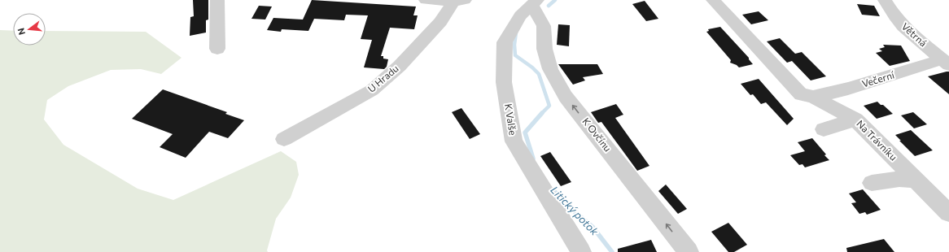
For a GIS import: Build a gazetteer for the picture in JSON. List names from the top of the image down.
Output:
{
  "streets": {
    "street": [
      "Větrná",
      "U Hradu",
      "Večerní",
      "K Valše",
      "K Ovčínu",
      "Na Trávníku"
    ]
  },
  "crossings": [
    ["Větrná", "Večerní"],
    ["Večerní", "Na Trávníku"],
    ["K Valše", "K Ovčínu"]
  ],
  "one_way": ["K Ovčínu"],
  "water": ["Litický potok"],
  "north": "left"
}
